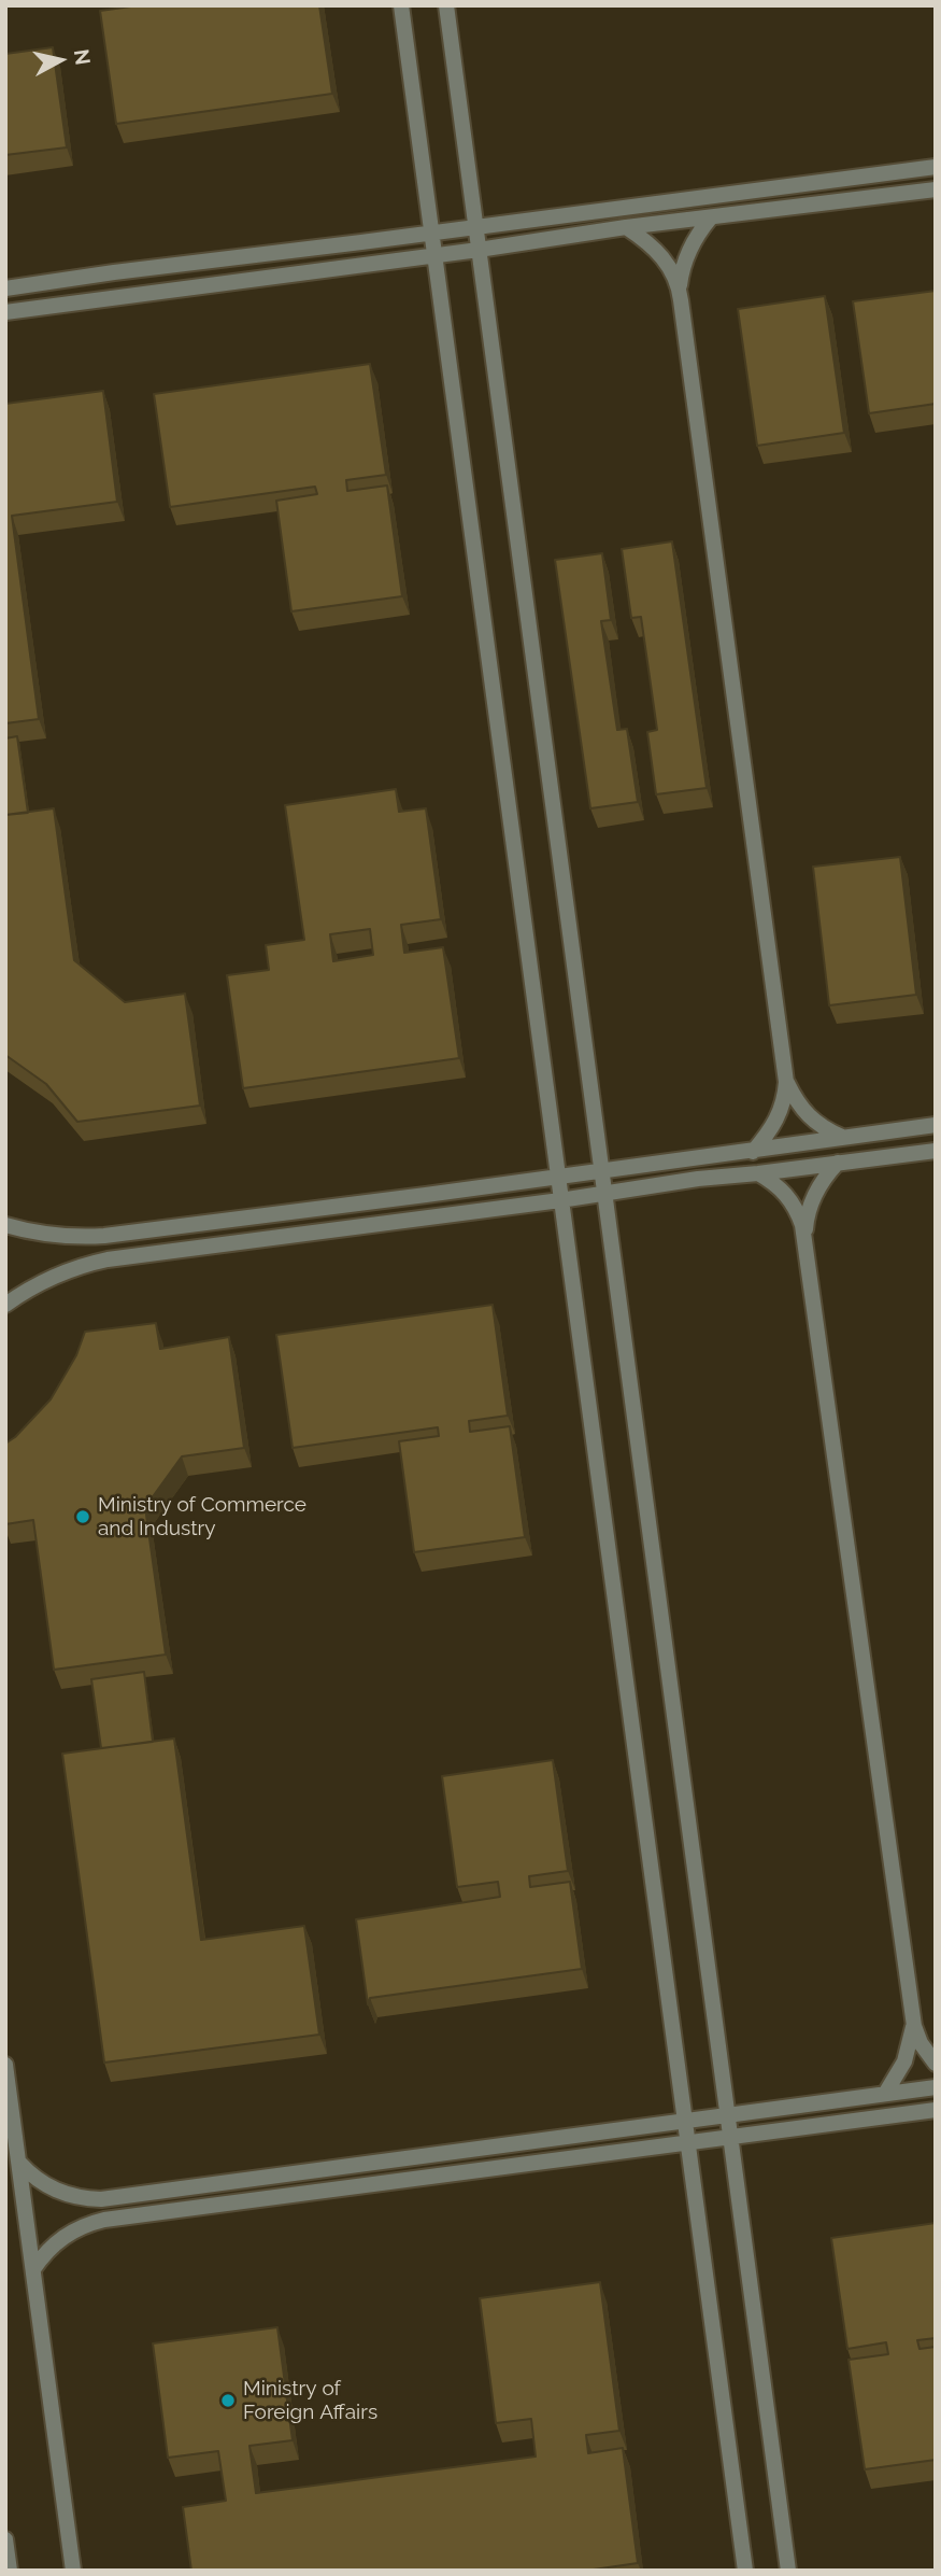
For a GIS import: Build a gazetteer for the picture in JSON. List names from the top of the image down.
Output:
{
  "places": ["Ministry of Commerce and Industry", "Ministry of Foreign Affairs"],
  "north": "right"
}
